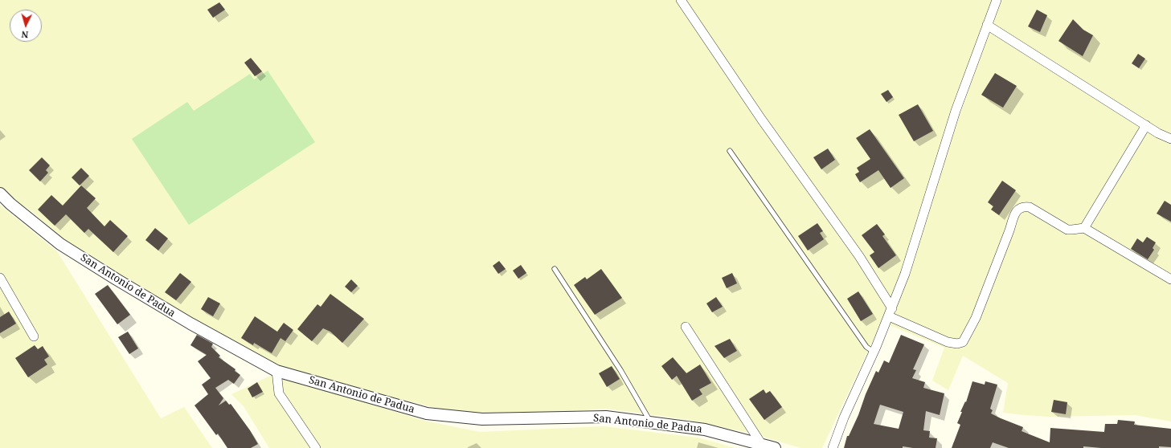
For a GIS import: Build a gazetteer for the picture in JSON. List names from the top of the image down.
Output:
{
  "streets": {
    "street": ["San Antonio de Padua"]
  },
  "north": "bottom"
}
